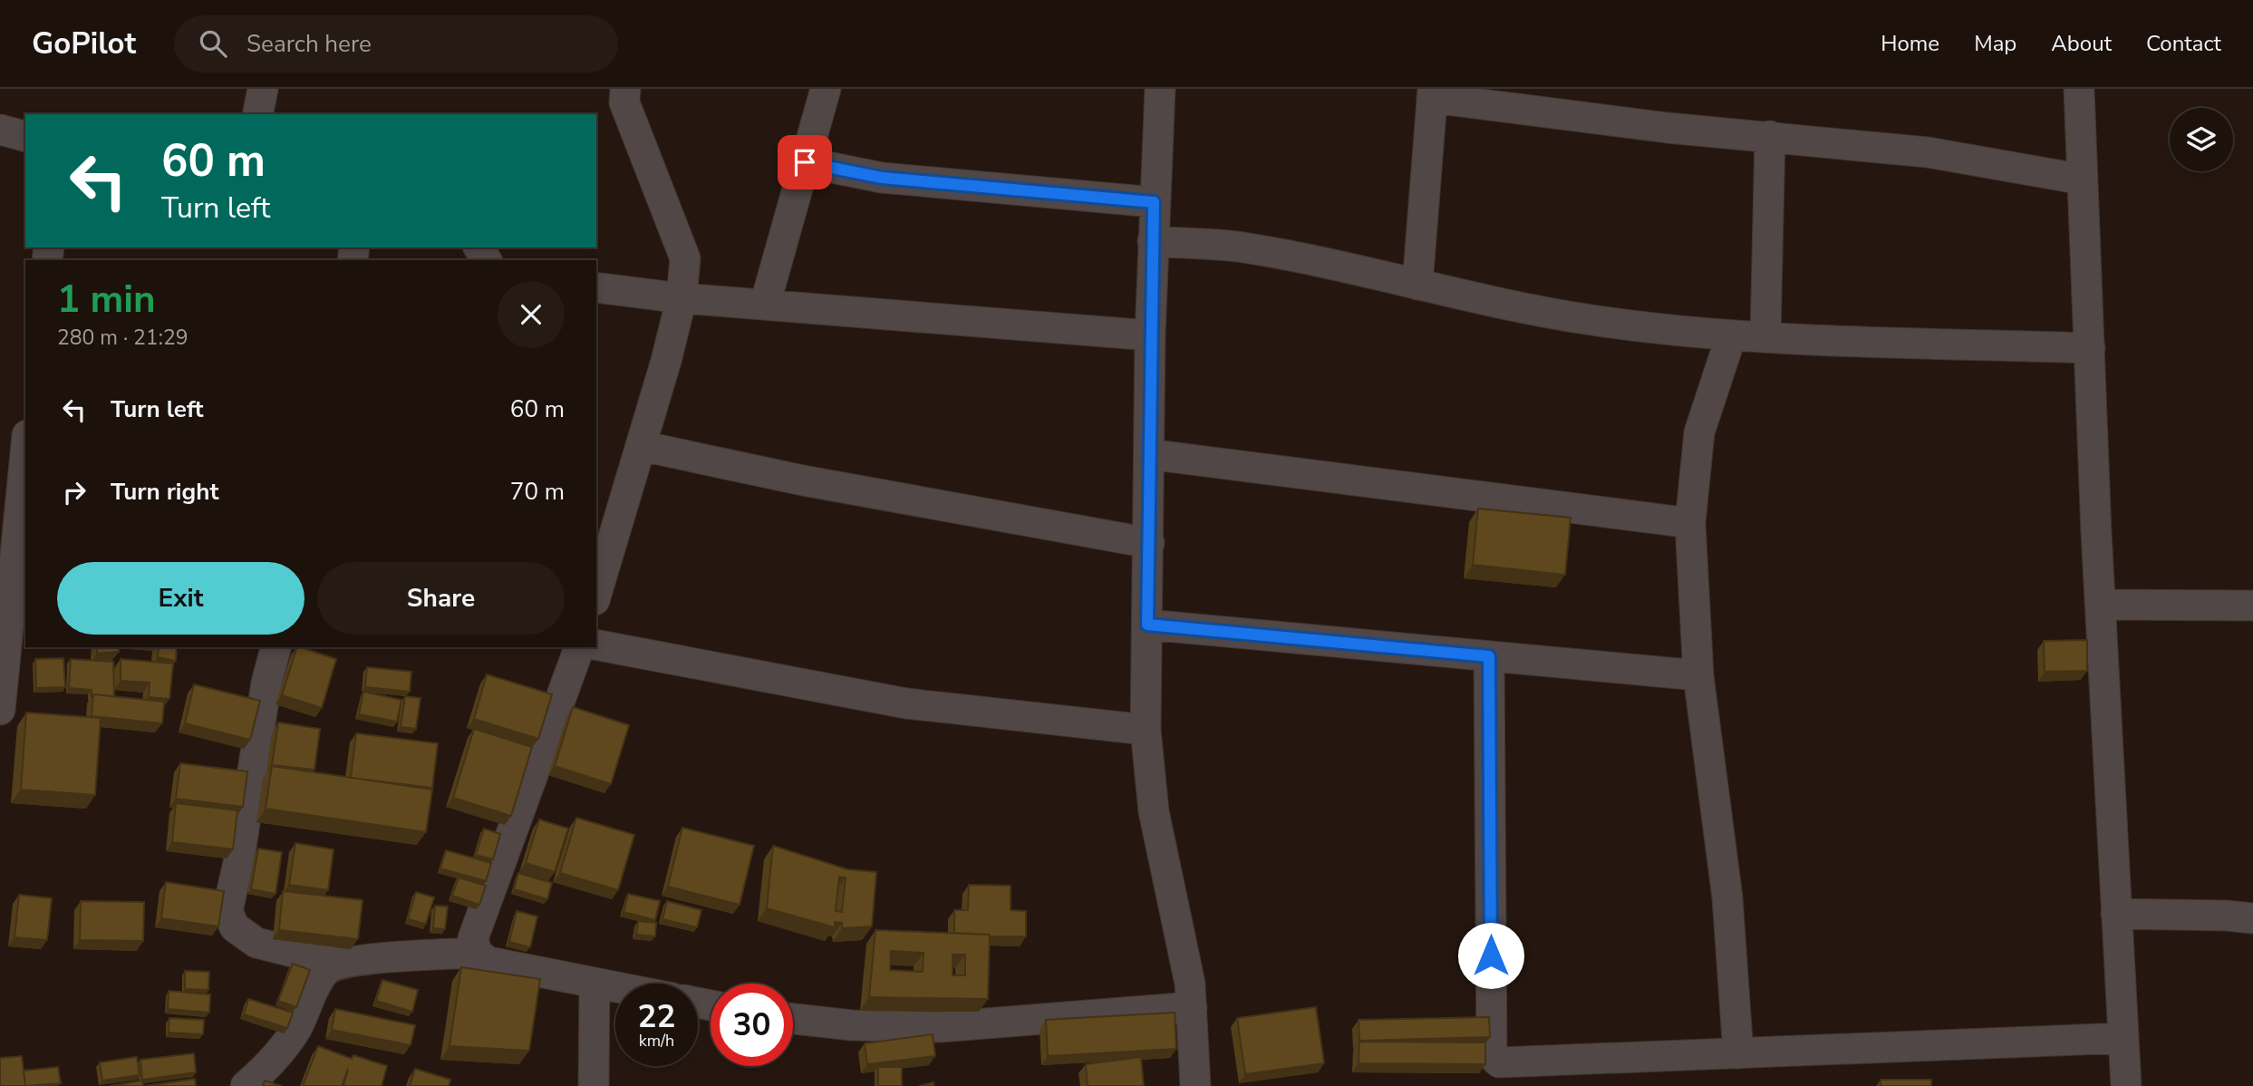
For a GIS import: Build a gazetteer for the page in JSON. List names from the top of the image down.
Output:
{
  "page": {
    "header": "GoPilot",
    "search": "Search here",
    "nav": [
      "Home",
      "Map",
      "About",
      "Contact"
    ],
    "turn": ["60 m", "Turn left"],
    "heading": ["1 min", "280 m · 21:29"],
    "list": [
      {
        "name": "Turn left",
        "value": "60 m"
      },
      {
        "name": "Turn right",
        "value": "70 m"
      }
    ],
    "buttons": ["Exit", "Share"],
    "speed": "22 km/h",
    "limit": "30"
  }
}
